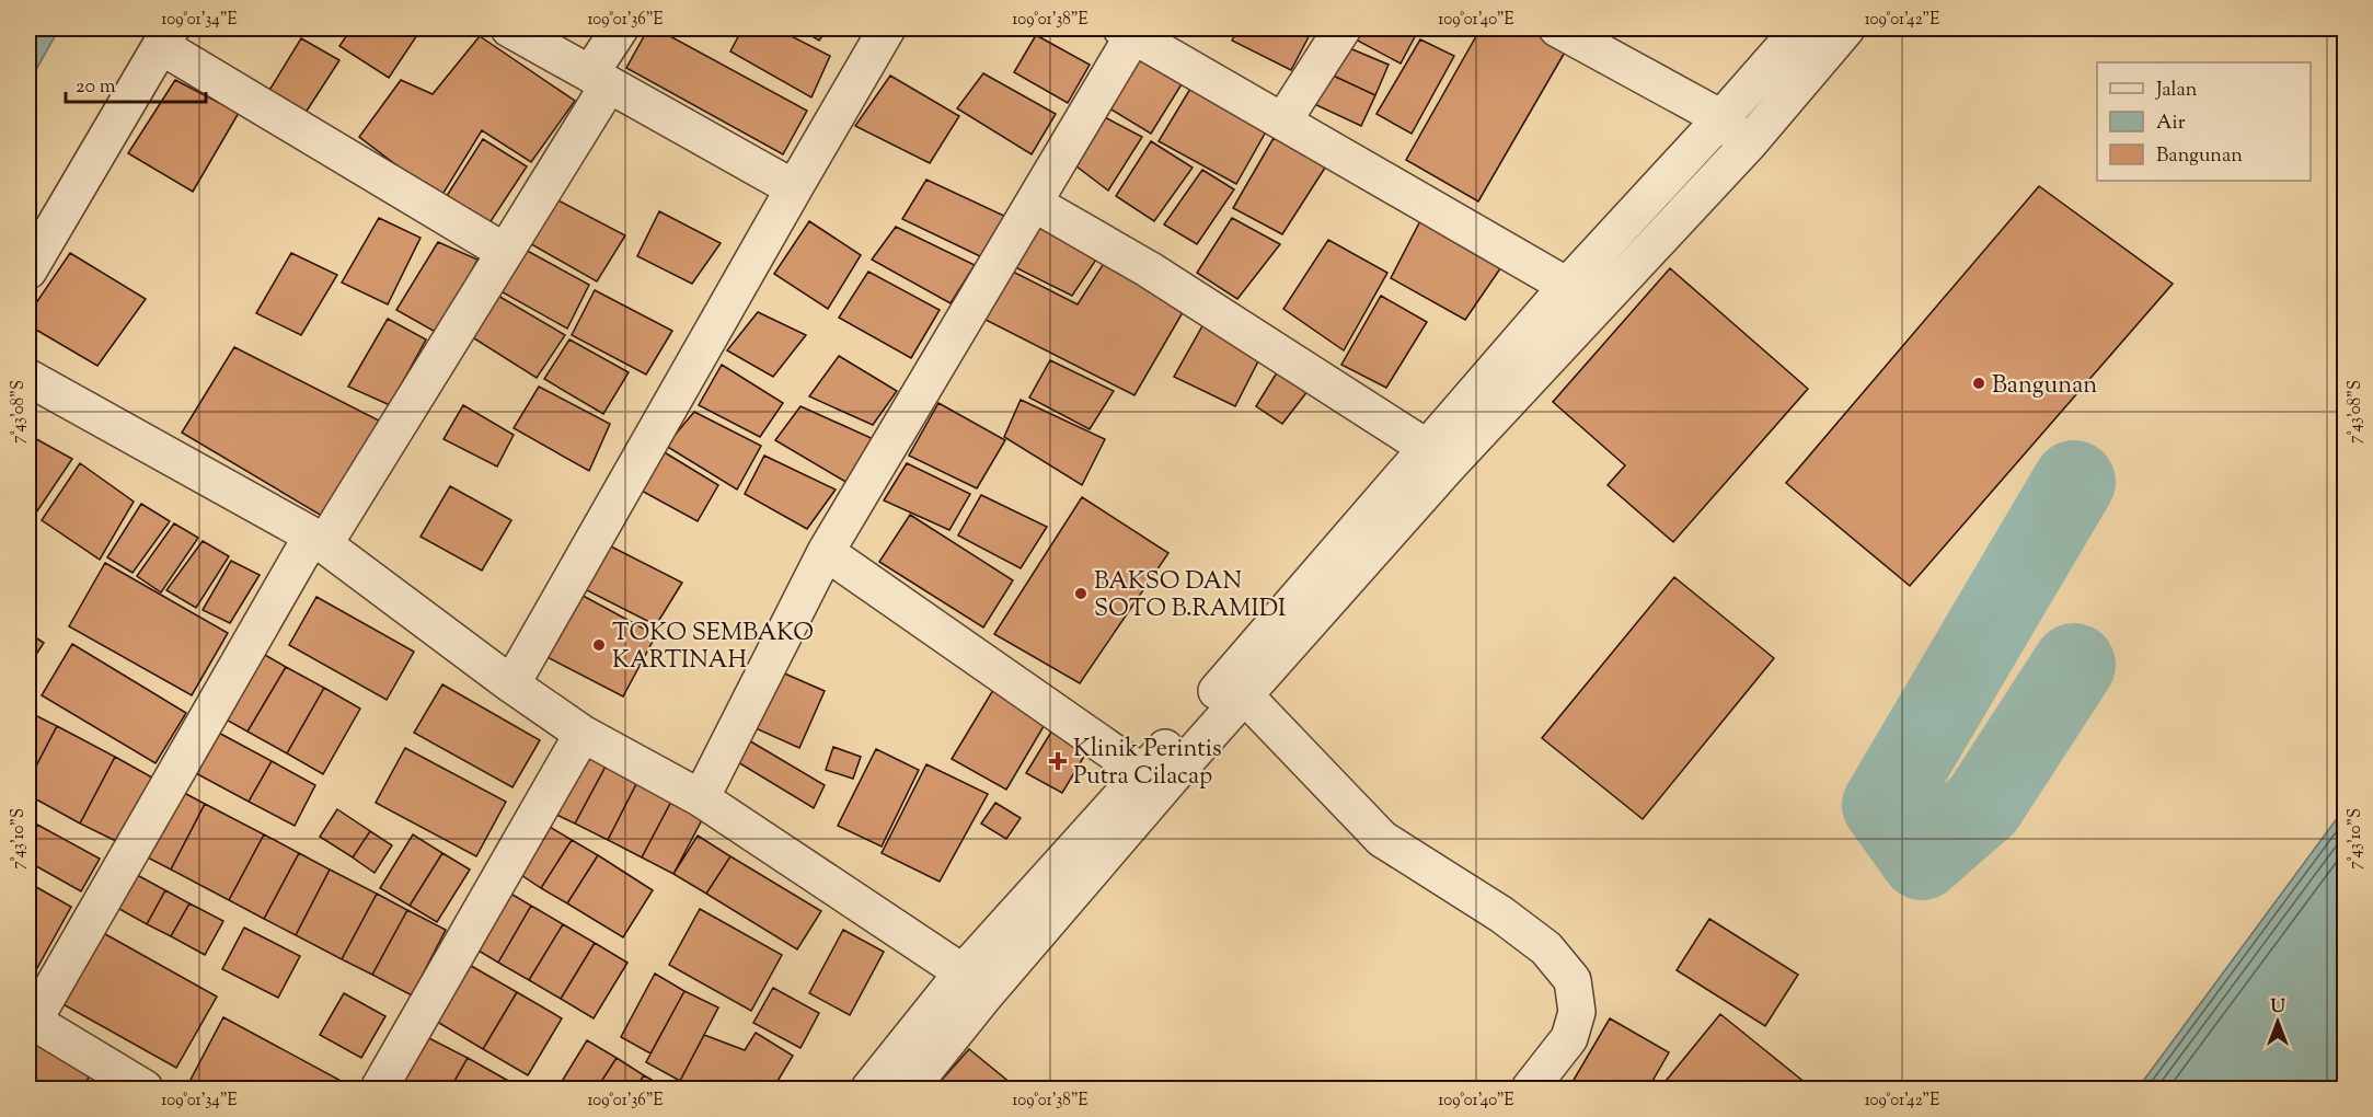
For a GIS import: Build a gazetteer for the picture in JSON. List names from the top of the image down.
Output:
{
  "places": {
    "other": ["Bangunan", "BAKSO DAN SOTO B.RAMIDI", "TOKO SEMBAKO KARTINAH"],
    "health": ["Klinik Perintis Putra Cilacap"]
  },
  "legend": ["Jalan", "Air", "Bangunan"],
  "scale_bar": "20 m",
  "north": "top",
  "coordinates": [
    "109°01'34\"E",
    "109°01'36\"E",
    "109°01'38\"E",
    "109°01'40\"E",
    "109°01'42\"E",
    "7°43'08\"S",
    "7°43'10\"S"
  ]
}
